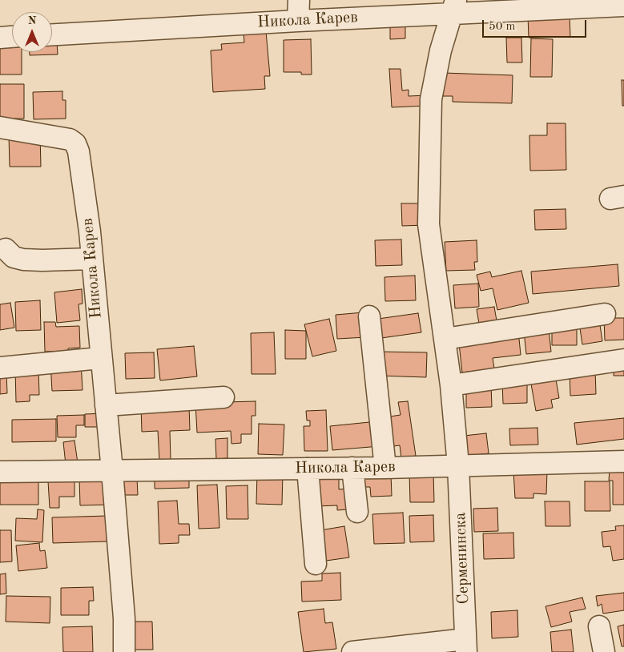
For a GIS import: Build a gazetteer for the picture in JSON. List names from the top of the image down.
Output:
{
  "streets": {
    "street": ["Никола Карев", "Серменинска"]
  },
  "crossings": [
    ["Никола Карев", "Серменинска"]
  ],
  "scale_bar": "50 m",
  "north": "top"
}
